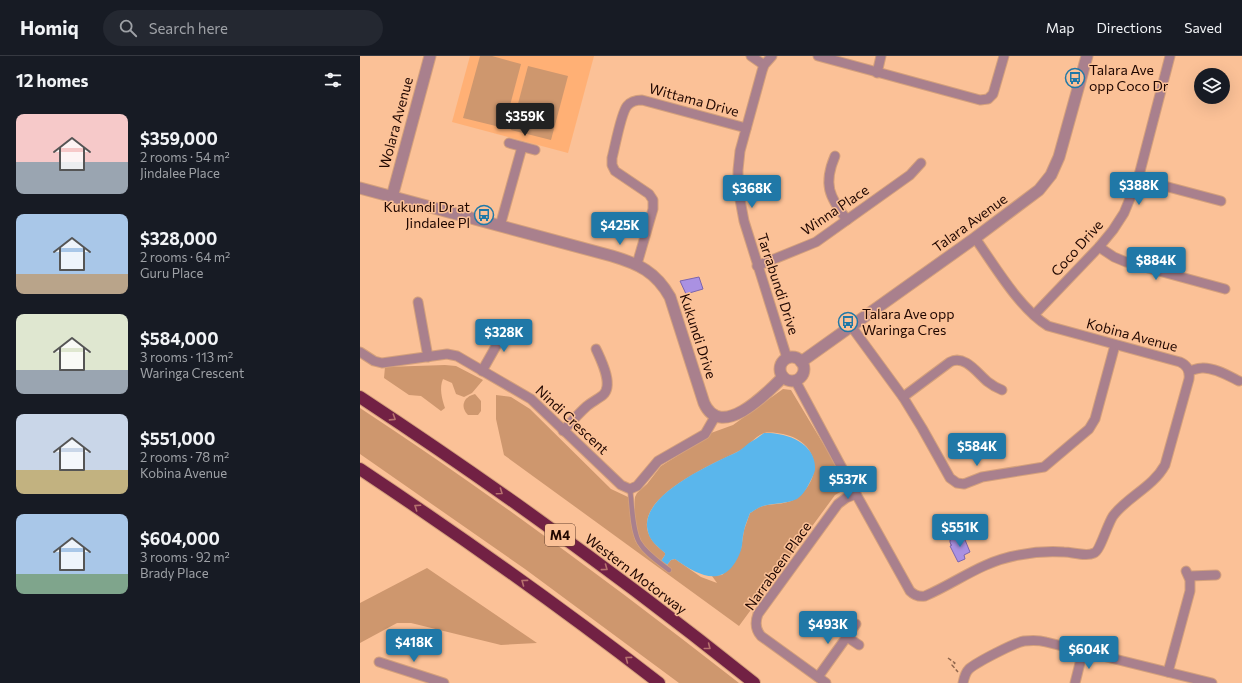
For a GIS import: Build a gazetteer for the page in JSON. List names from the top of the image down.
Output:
{
  "streets": {
    "highway": ["M4", "Western Motorway"],
    "street": [
      "Wittama Drive",
      "Wolara Avenue",
      "Winna Place",
      "Talara Avenue",
      "Coco Drive",
      "Tarrabundi Drive",
      "Kobina Avenue",
      "Kukundi Drive",
      "Nindi Crescent",
      "Narrabeen Place"
    ]
  },
  "crossings": [
    ["Wittama Drive", "Tarrabundi Drive"],
    ["Wittama Drive", "Kukundi Drive"],
    ["Wolara Avenue", "Kukundi Drive"],
    ["Winna Place", "Tarrabundi Drive"],
    ["Talara Avenue", "Tarrabundi Drive"],
    ["Talara Avenue", "Kobina Avenue"],
    ["Coco Drive", "Kobina Avenue"],
    ["Kobina Avenue", "Narrabeen Place"]
  ],
  "places": {
    "bus stop": ["Talara Ave opp Coco Dr", "Kukundi Dr at Jindalee Pl", "Talara Ave opp Waringa Cres"]
  },
  "page": {
    "header": "Homiq",
    "search": "Search here",
    "nav": ["Map", "Directions", "Saved"],
    "heading": "12 homes",
    "price": [
      "$359K",
      "$388K",
      "$368K",
      "$425K",
      "$884K",
      "$328K",
      "$584K",
      "$537K",
      "$551K",
      "$493K",
      "$418K",
      "$604K"
    ],
    "list": [
      {
        "name": "$359,000",
        "note": "2 rooms · 54 m² · Jindalee Place"
      },
      {
        "name": "$328,000",
        "note": "2 rooms · 64 m² · Guru Place"
      },
      {
        "name": "$584,000",
        "note": "3 rooms · 113 m² · Waringa Crescent"
      },
      {
        "name": "$551,000",
        "note": "2 rooms · 78 m² · Kobina Avenue"
      },
      {
        "name": "$604,000",
        "note": "3 rooms · 92 m² · Brady Place"
      }
    ]
  }
}
